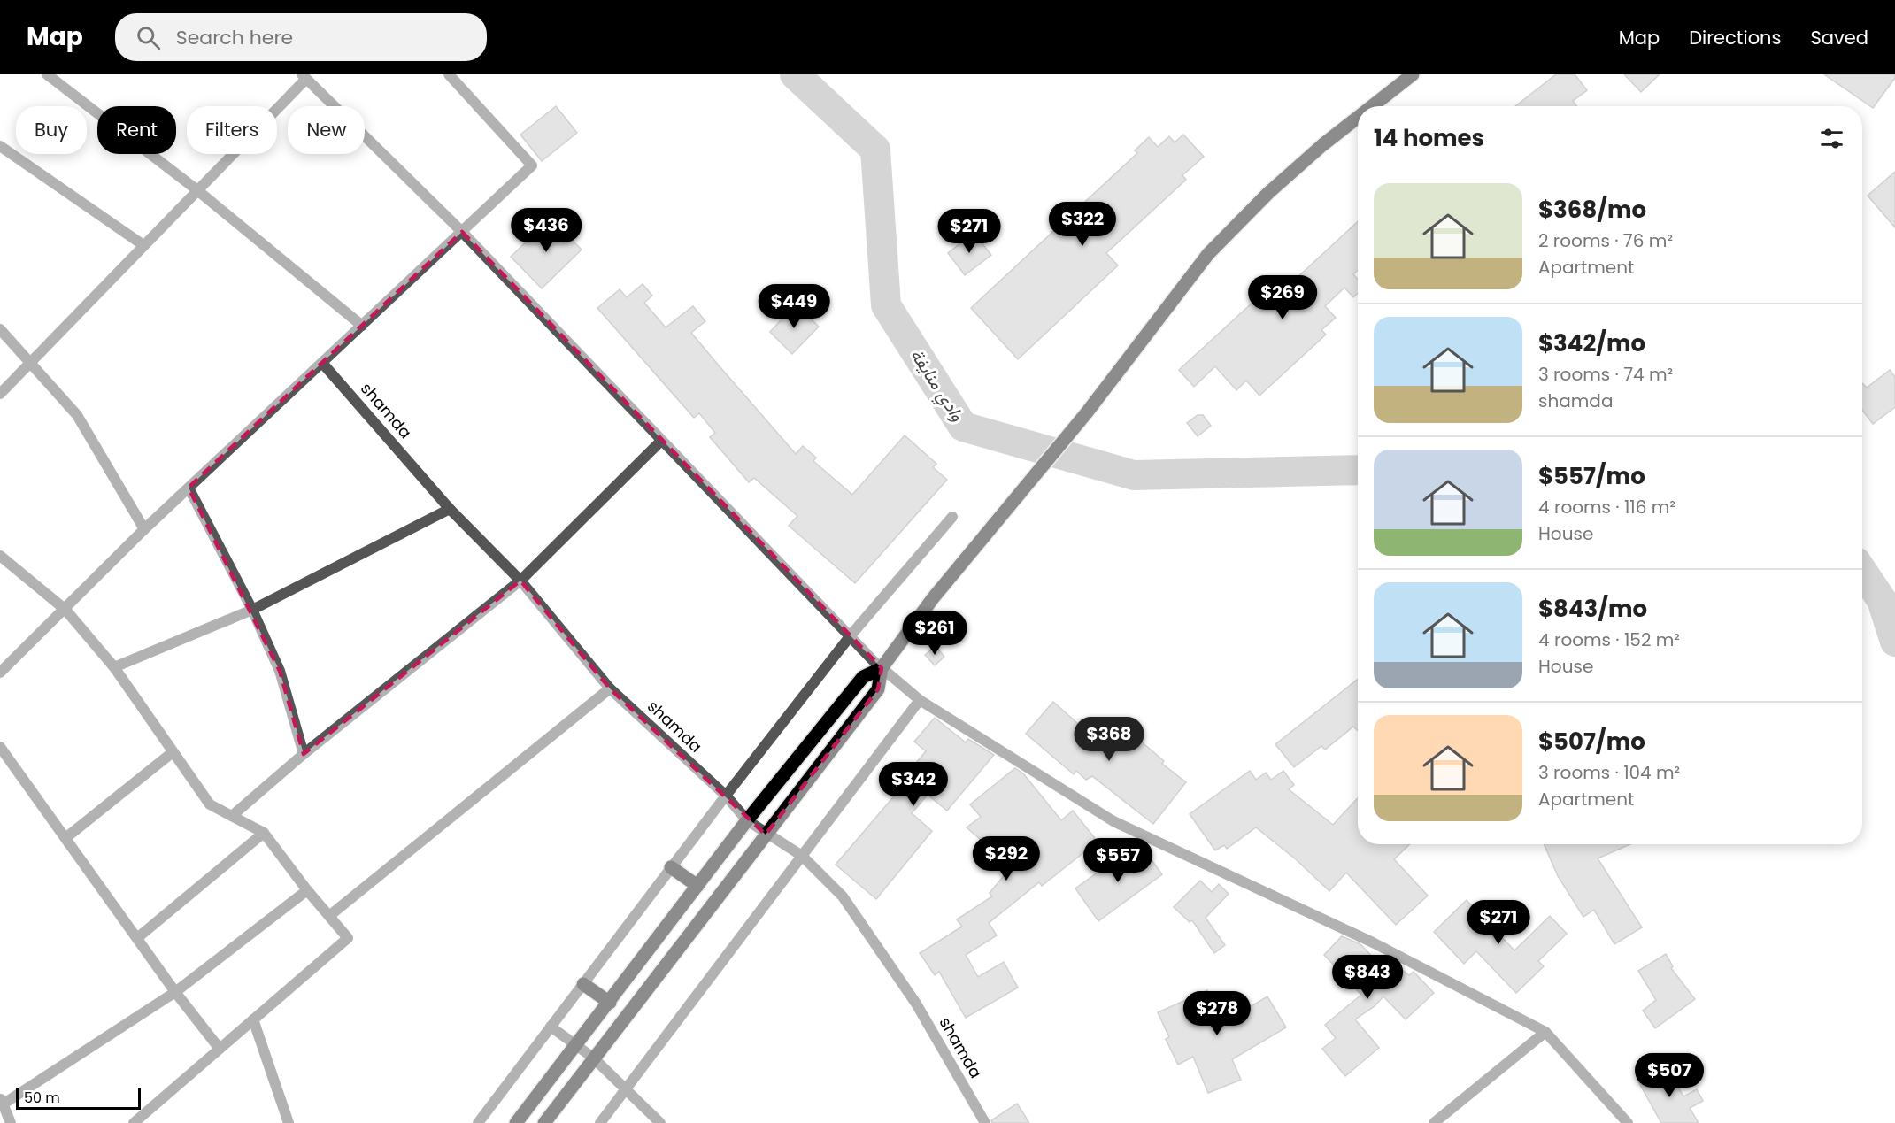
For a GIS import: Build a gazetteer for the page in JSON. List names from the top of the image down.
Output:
{
  "streets": {
    "street": ["shamda"]
  },
  "water": ["وادي منايفة"],
  "scale_bar": "50 m",
  "page": {
    "header": "Map",
    "search": "Search here",
    "nav": ["Map", "Directions", "Saved"],
    "chip": [
      "Buy",
      "Rent",
      "Filters",
      "New"
    ],
    "heading": "14 homes",
    "list": [
      {
        "name": "$368/mo",
        "note": "2 rooms · 76 m² · Apartment"
      },
      {
        "name": "$342/mo",
        "note": "3 rooms · 74 m² · shamda"
      },
      {
        "name": "$557/mo",
        "note": "4 rooms · 116 m² · House"
      },
      {
        "name": "$843/mo",
        "note": "4 rooms · 152 m² · House"
      },
      {
        "name": "$507/mo",
        "note": "3 rooms · 104 m² · Apartment"
      }
    ],
    "price": [
      "$322",
      "$436",
      "$271",
      "$269",
      "$449",
      "$261",
      "$368",
      "$342",
      "$292",
      "$557",
      "$271",
      "$843",
      "$278",
      "$507"
    ],
    "scale": "50 m"
  }
}
